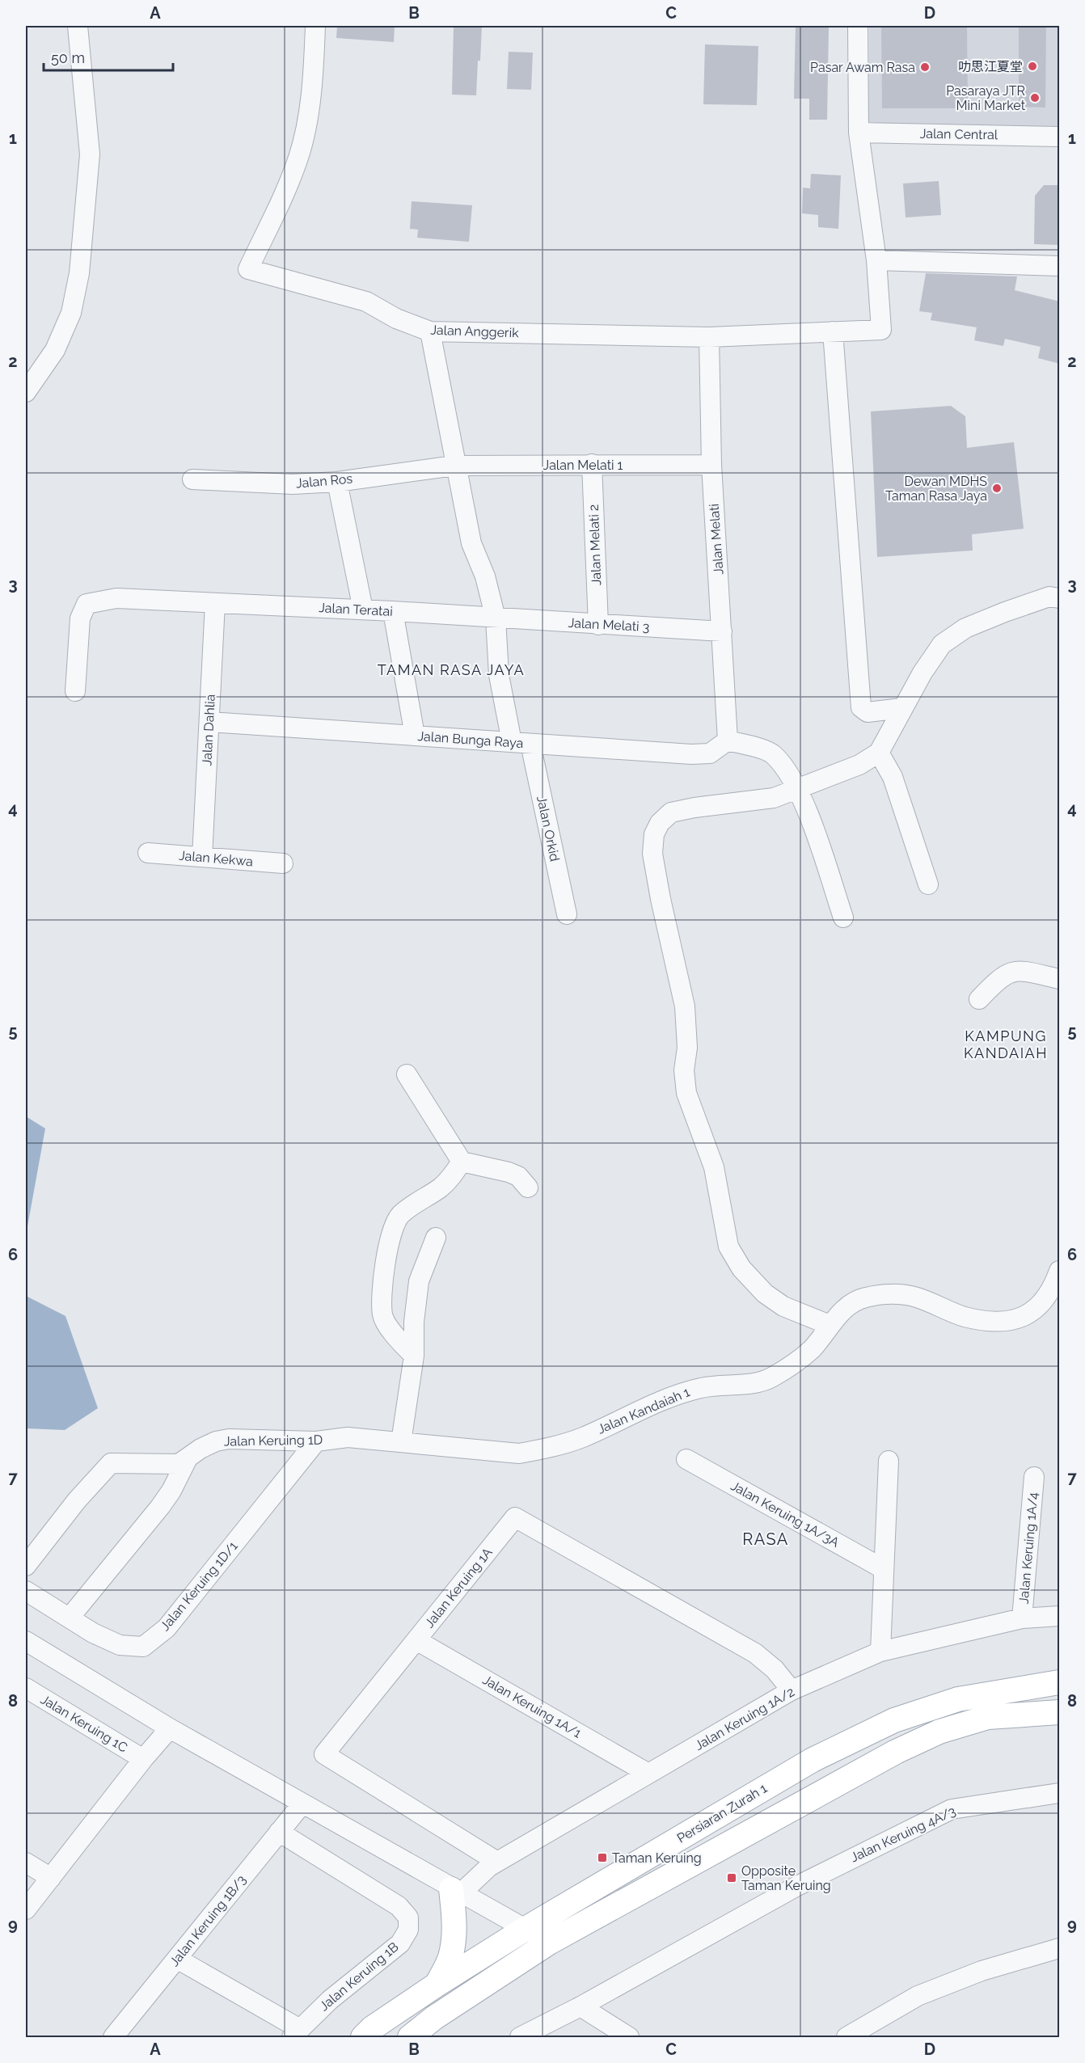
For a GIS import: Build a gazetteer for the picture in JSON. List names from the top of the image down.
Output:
{
  "streets": {
    "main road": ["Persiaran Zurah 1"],
    "street": [
      "Jalan Central",
      "Jalan Anggerik",
      "Jalan Melati 1",
      "Jalan Ros",
      "Jalan Melati",
      "Jalan Melati 2",
      "Jalan Teratai",
      "Jalan Melati 3",
      "Jalan Dahlia",
      "Jalan Bunga Raya",
      "Jalan Orkid",
      "Jalan Kekwa",
      "Jalan Kandaiah 1",
      "Jalan Keruing 1D",
      "Jalan Keruing 1A/3A",
      "Jalan Keruing 1A/4",
      "Jalan Keruing 1D/1",
      "Jalan Keruing 1A",
      "Jalan Keruing 1A/1",
      "Jalan Keruing 1A/2",
      "Jalan Keruing 1C",
      "Jalan Keruing 4A/3",
      "Jalan Keruing 1B/3",
      "Jalan Keruing 1B"
    ]
  },
  "crossings": [
    ["Jalan Anggerik", "Jalan Melati"],
    ["Jalan Anggerik", "Jalan Orkid"],
    ["Jalan Melati 1", "Jalan Ros"],
    ["Jalan Melati 1", "Jalan Melati"],
    ["Jalan Melati 1", "Jalan Melati 2"],
    ["Jalan Melati 1", "Jalan Orkid"],
    ["Jalan Ros", "Jalan Orkid"],
    ["Jalan Melati", "Jalan Melati 3"],
    ["Jalan Melati", "Jalan Bunga Raya"],
    ["Jalan Melati 2", "Jalan Melati 3"],
    ["Jalan Teratai", "Jalan Melati 3"],
    ["Jalan Teratai", "Jalan Dahlia"],
    ["Jalan Teratai", "Jalan Orkid"],
    ["Jalan Melati 3", "Jalan Orkid"],
    ["Jalan Dahlia", "Jalan Bunga Raya"],
    ["Jalan Dahlia", "Jalan Kekwa"],
    ["Jalan Bunga Raya", "Jalan Orkid"],
    ["Jalan Kandaiah 1", "Jalan Keruing 1D"],
    ["Jalan Keruing 1D", "Jalan Keruing 1D/1"],
    ["Jalan Keruing 1A/4", "Jalan Keruing 1A/2"],
    ["Jalan Keruing 1A", "Jalan Keruing 1A/1"],
    ["Jalan Keruing 1A", "Jalan Keruing 1A/2"],
    ["Jalan Keruing 1A/1", "Jalan Keruing 1A/2"],
    ["Jalan Keruing 1B/3", "Jalan Keruing 1B"]
  ],
  "districts": ["TAMAN RASA JAYA", "KAMPUNG KANDAIAH", "RASA"],
  "places": {
    "other": [
      "叻思江夏堂",
      "Pasar Awam Rasa",
      "Pasaraya JTR Mini Market",
      "Dewan MDHS Taman Rasa Jaya"
    ],
    "transit": ["Taman Keruing", "Opposite Taman Keruing"]
  },
  "scale_bar": "50 m",
  "grid": {
    "columns": [
      "A",
      "B",
      "C",
      "D"
    ],
    "rows": [
      "1",
      "2",
      "3",
      "4",
      "5",
      "6",
      "7",
      "8",
      "9"
    ]
  }
}
